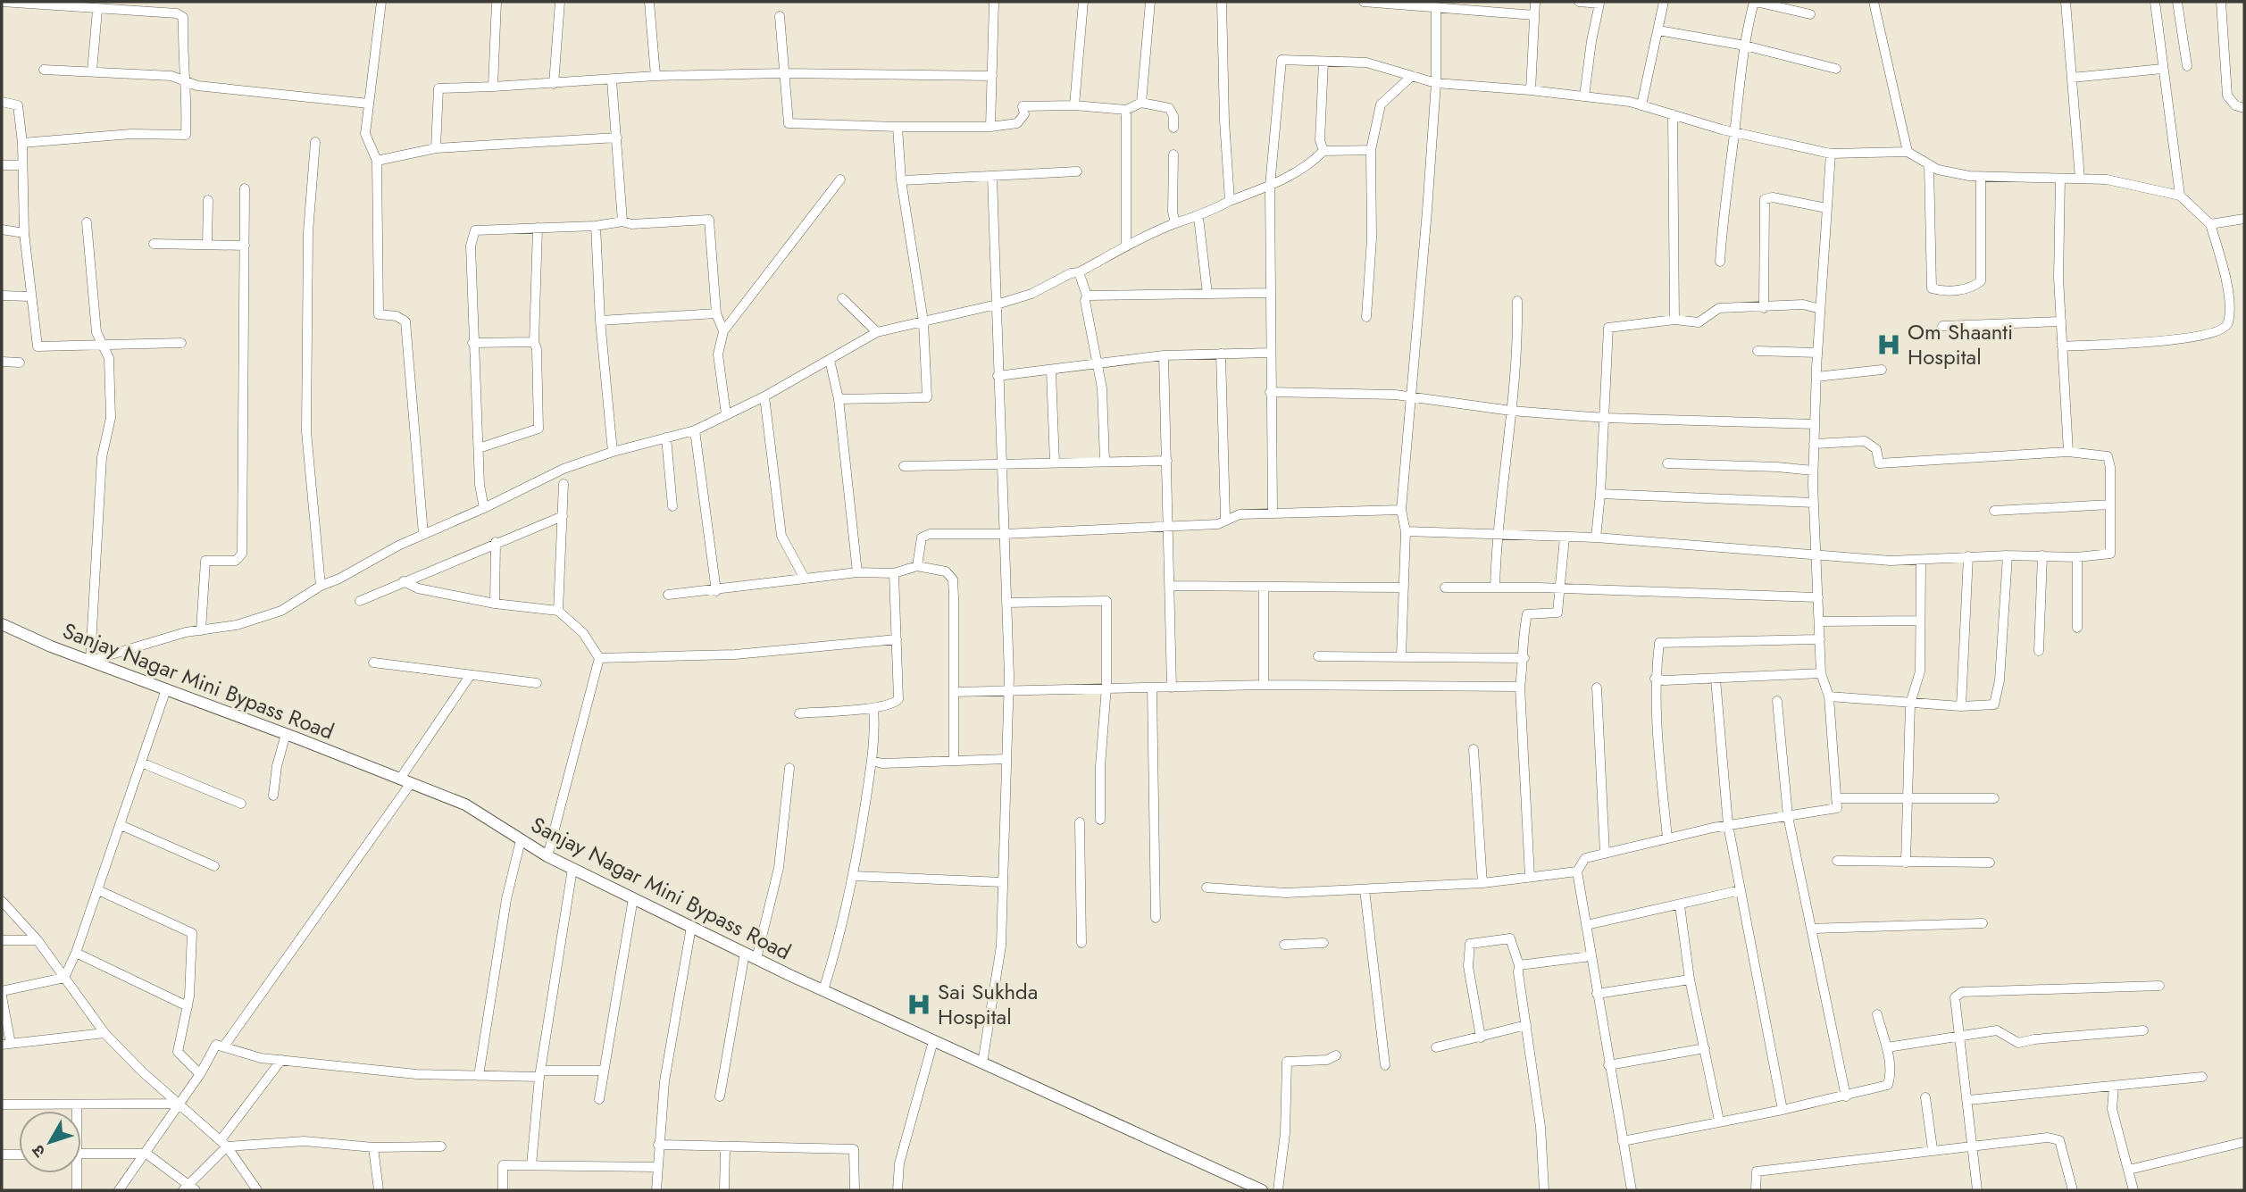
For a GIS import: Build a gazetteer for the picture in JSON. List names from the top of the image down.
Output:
{
  "streets": {
    "street": ["Sanjay Nagar Mini Bypass Road"]
  },
  "places": {
    "hospital": ["Om Shaanti Hospital", "Sai Sukhda Hospital"]
  },
  "north": "bottom left"
}
